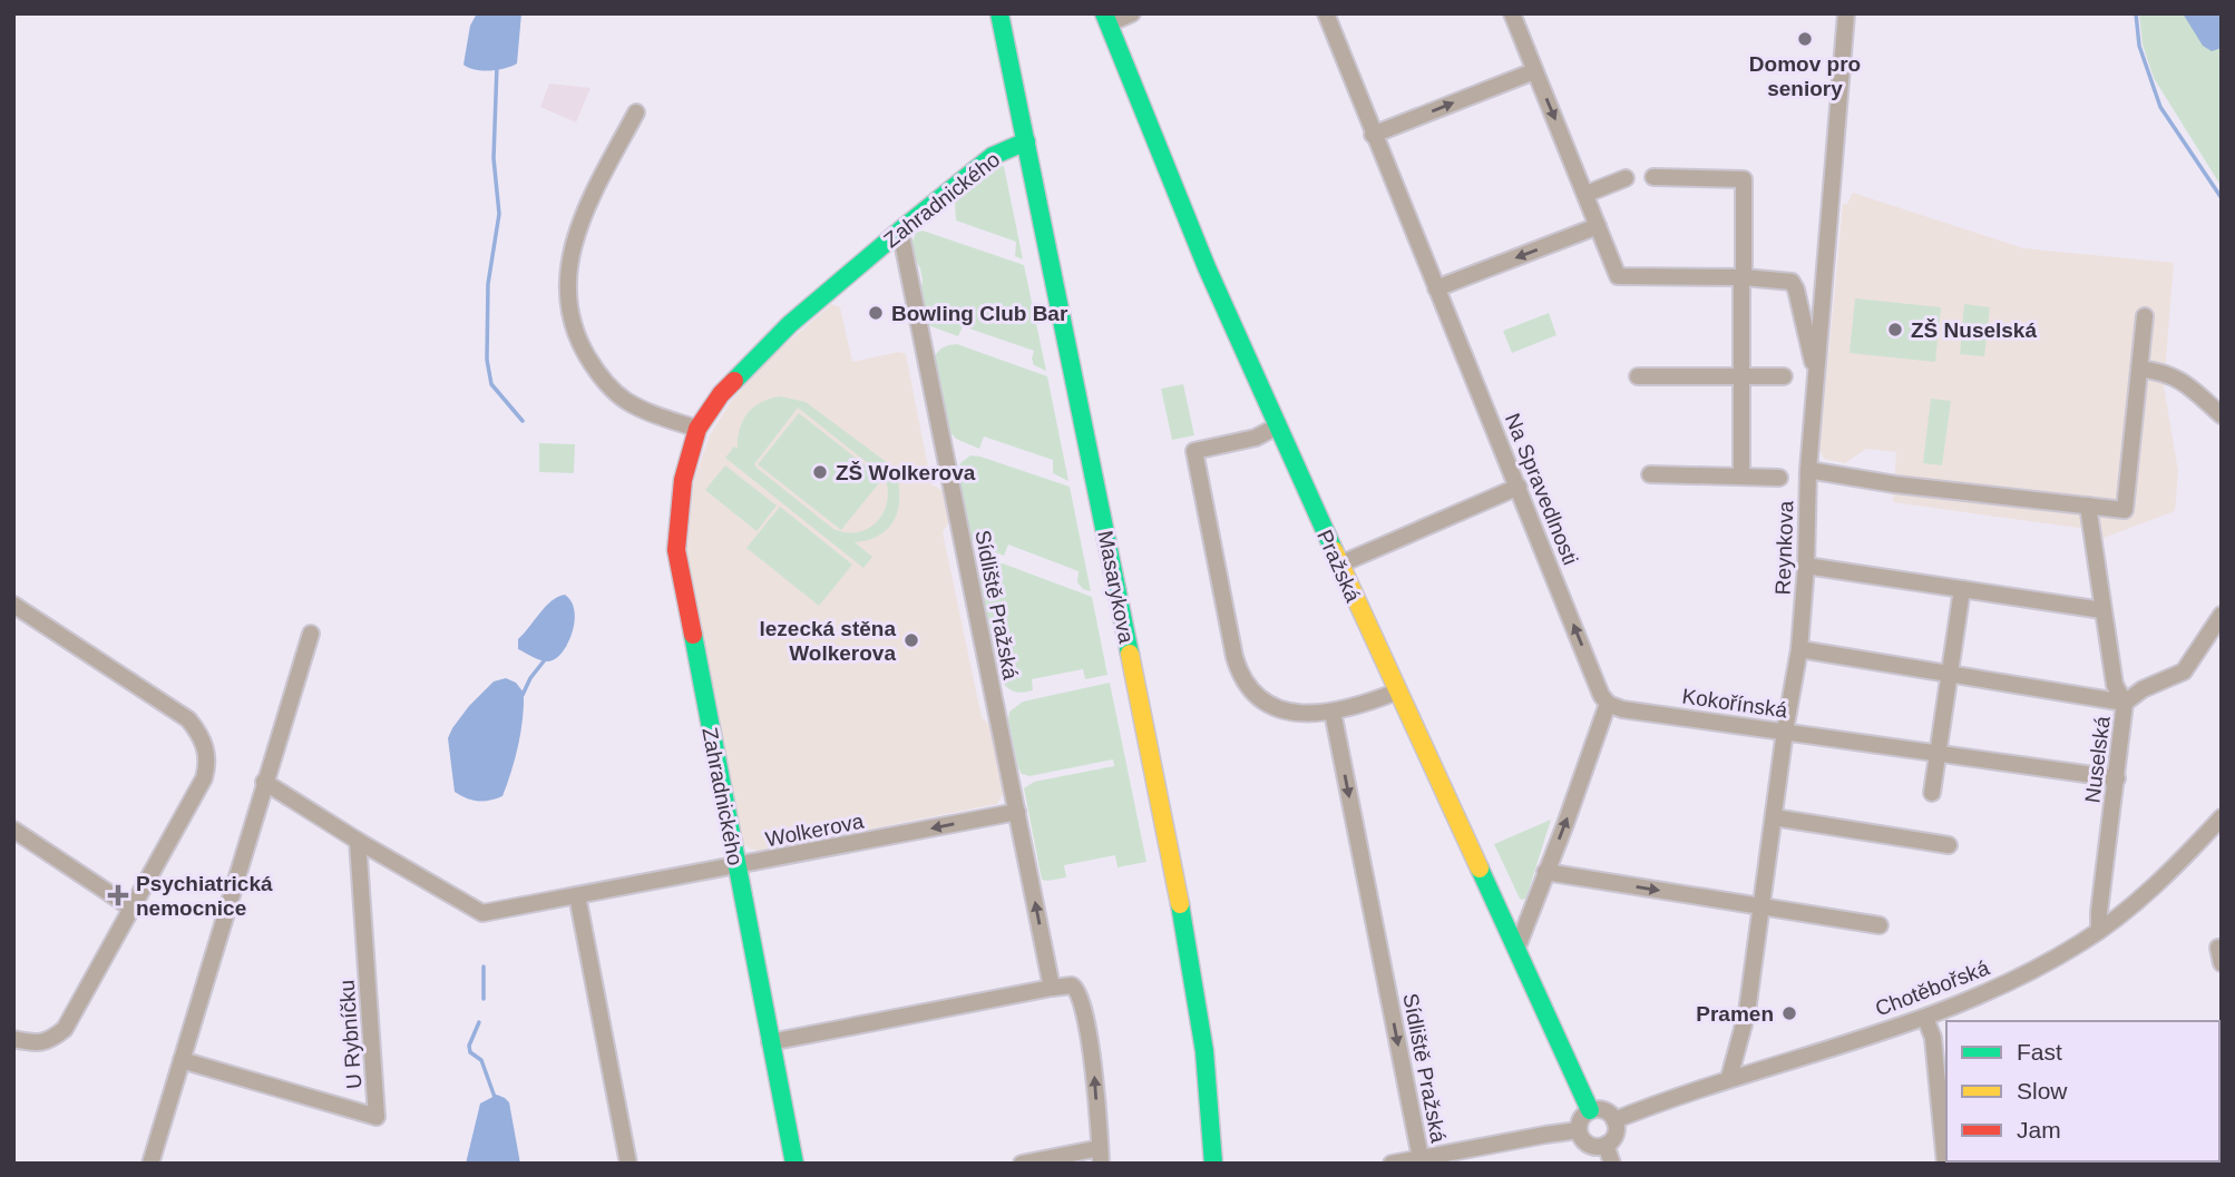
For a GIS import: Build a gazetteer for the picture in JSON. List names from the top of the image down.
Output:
{
  "streets": {
    "street": [
      "Zahradnického",
      "Na Spravedlnosti",
      "Reynkova",
      "Pražská",
      "Masarykova",
      "Sídliště Pražská",
      "Kokořínská",
      "Nuselská",
      "Wolkerova",
      "Chotěbořská",
      "U Rybníčku"
    ]
  },
  "crossings": [
    ["Zahradnického", "Masarykova"],
    ["Zahradnického", "Sídliště Pražská"],
    ["Zahradnického", "Wolkerova"],
    ["Na Spravedlnosti", "Kokořínská"],
    ["Reynkova", "Kokořínská"],
    ["Reynkova", "Chotěbořská"],
    ["Pražská", "Sídliště Pražská"],
    ["Pražská", "Chotěbořská"],
    ["Sídliště Pražská", "Wolkerova"],
    ["Sídliště Pražská", "Chotěbořská"],
    ["Kokořínská", "Nuselská"],
    ["Nuselská", "Chotěbořská"],
    ["Wolkerova", "U Rybníčku"]
  ],
  "one_way": ["Wolkerova"],
  "places": {
    "other": [
      "Domov pro seniory",
      "Bowling Club Bar",
      "ZŠ Nuselská",
      "ZŠ Wolkerova",
      "lezecká stěna Wolkerova",
      "Pramen"
    ],
    "health": ["Psychiatrická nemocnice"]
  },
  "legend": ["Fast", "Slow", "Jam"]
}
